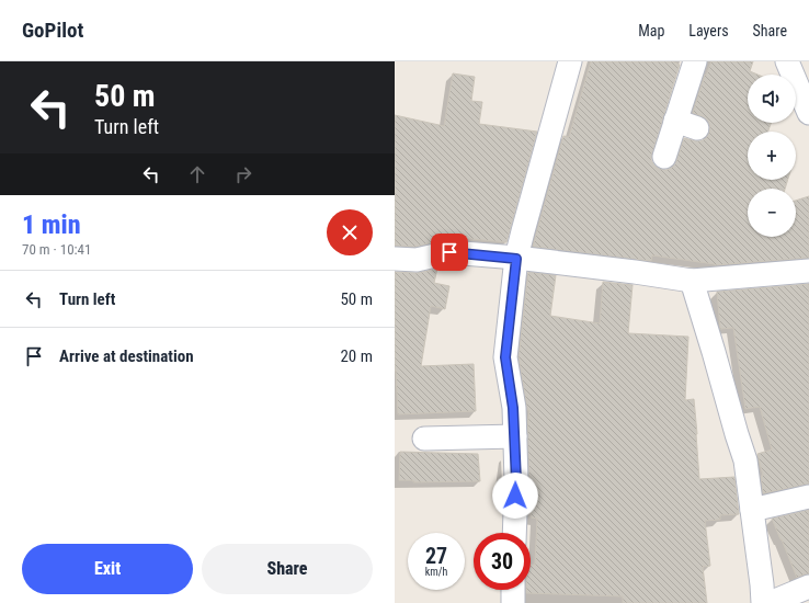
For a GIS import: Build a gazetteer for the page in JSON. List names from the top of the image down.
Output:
{
  "page": {
    "header": "GoPilot",
    "nav": ["Map", "Layers", "Share"],
    "turn": ["50 m", "Turn left"],
    "map_buttons": ["+", "−"],
    "heading": ["1 min", "70 m · 10:41"],
    "list": [
      {
        "name": "Turn left",
        "value": "50 m"
      },
      {
        "name": "Arrive at destination",
        "value": "20 m"
      }
    ],
    "speed": "27 km/h",
    "limit": "30",
    "buttons": ["Exit", "Share"]
  }
}
